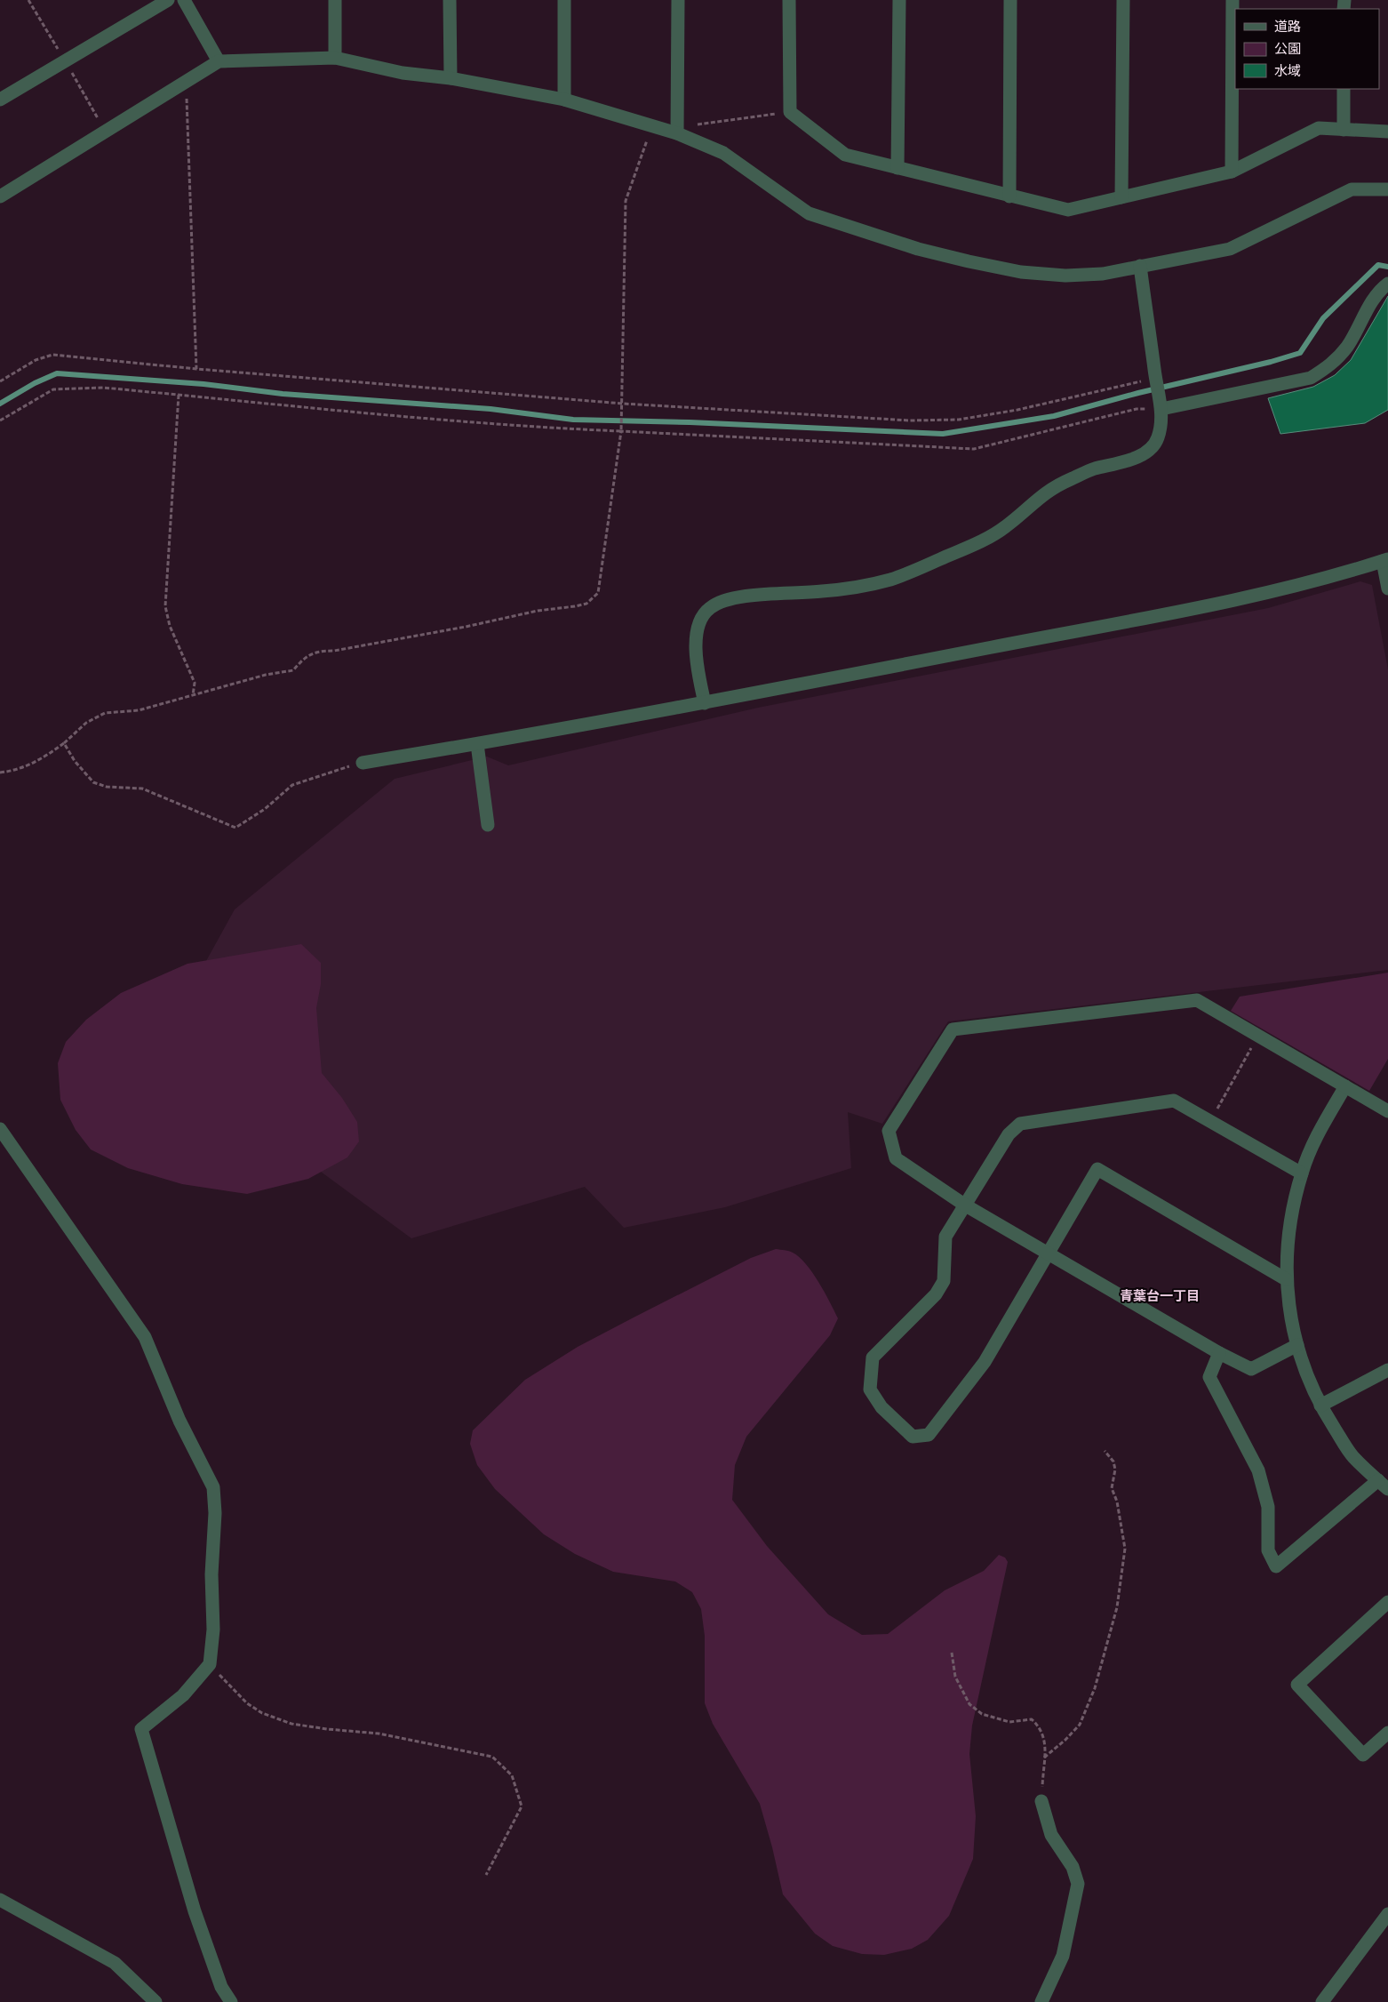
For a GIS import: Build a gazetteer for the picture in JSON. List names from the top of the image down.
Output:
{
  "districts": ["青葉台一丁目"],
  "legend": ["道路", "公園", "水域"]
}
